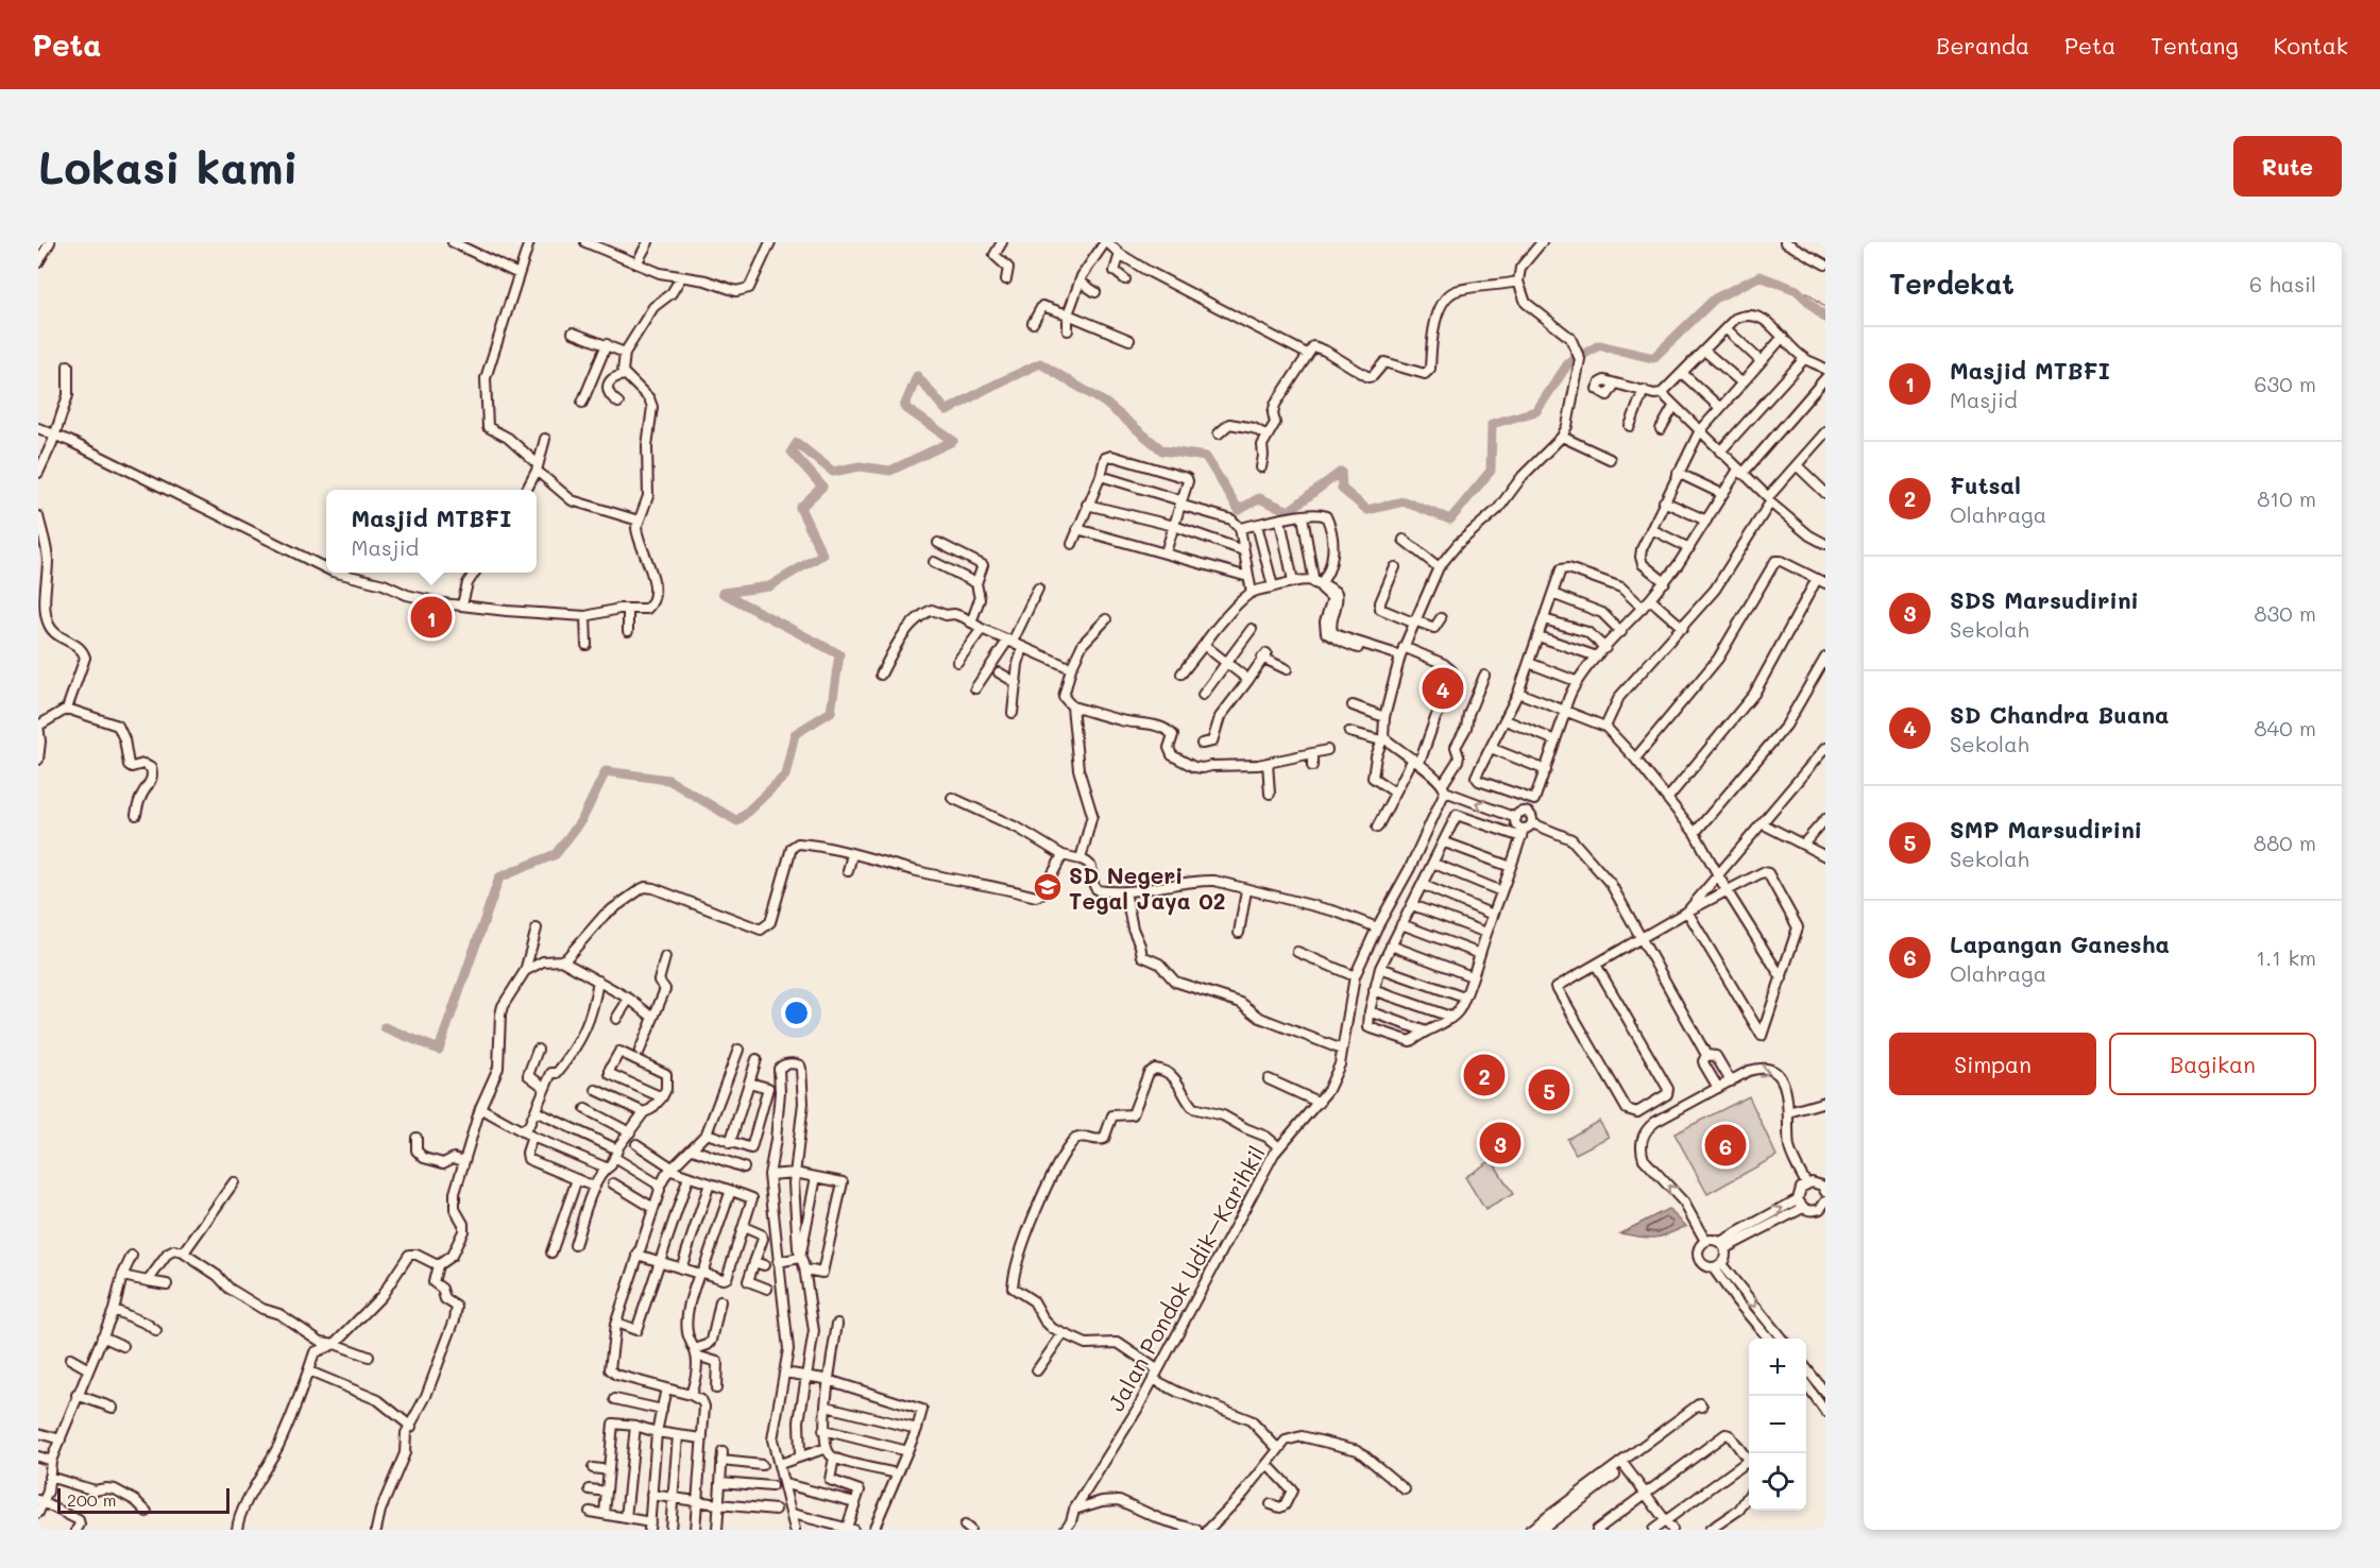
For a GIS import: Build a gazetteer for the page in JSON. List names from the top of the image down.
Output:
{
  "streets": {
    "street": ["Jalan Pondok Udik–Karihkil"]
  },
  "places": {
    "school or university": ["SD Negeri Tegal Jaya 02"]
  },
  "scale_bar": "200 m",
  "page": {
    "header": "Peta",
    "nav": [
      "Beranda",
      "Peta",
      "Tentang",
      "Kontak"
    ],
    "buttons": [
      "Rute",
      ["Simpan", "Bagikan"]
    ],
    "title": "Lokasi kami",
    "heading": ["Terdekat", "6 hasil"],
    "list": [
      {
        "mark": "1",
        "name": "Masjid MTBFI",
        "note": "Masjid",
        "value": "630 m"
      },
      {
        "mark": "2",
        "name": "Futsal",
        "note": "Olahraga",
        "value": "810 m"
      },
      {
        "mark": "3",
        "name": "SDS Marsudirini",
        "note": "Sekolah",
        "value": "830 m"
      },
      {
        "mark": "4",
        "name": "SD Chandra Buana",
        "note": "Sekolah",
        "value": "840 m"
      },
      {
        "mark": "5",
        "name": "SMP Marsudirini",
        "note": "Sekolah",
        "value": "880 m"
      },
      {
        "mark": "6",
        "name": "Lapangan Ganesha",
        "note": "Olahraga",
        "value": "1.1 km"
      }
    ],
    "popup": ["Masjid MTBFI", "Masjid"],
    "pins": [
      "1",
      "4",
      "2",
      "5",
      "3",
      "6"
    ],
    "map_buttons": ["+", "−"],
    "scale": "200 m"
  }
}
